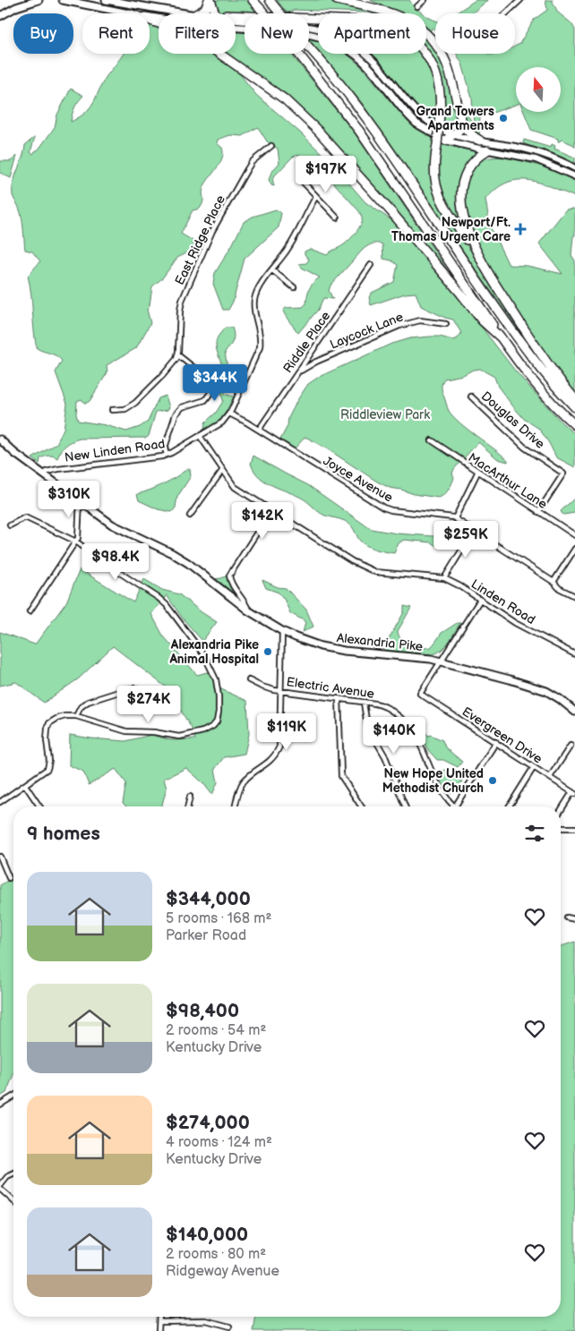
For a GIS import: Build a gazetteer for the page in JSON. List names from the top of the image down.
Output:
{
  "streets": {
    "main road": ["Alexandria Pike"],
    "street": [
      "East Ridge Place",
      "Laycock Lane",
      "Riddle Place",
      "Douglas Drive",
      "New Linden Road",
      "Joyce Avenue",
      "MacArthur Lane",
      "Linden Road",
      "Electric Avenue",
      "Evergreen Drive"
    ]
  },
  "crossings": [
    ["Laycock Lane", "Riddle Place"],
    ["Riddle Place", "Joyce Avenue"],
    ["Douglas Drive", "MacArthur Lane"],
    ["New Linden Road", "Joyce Avenue"],
    ["New Linden Road", "Linden Road"],
    ["New Linden Road", "Alexandria Pike"],
    ["Alexandria Pike", "Evergreen Drive"]
  ],
  "parks": ["Riddleview Park"],
  "places": {
    "other": ["Grand Towers Apartments", "Alexandria Pike Animal Hospital", "New Hope United Methodist Church"],
    "health": ["Newport/Ft. Thomas Urgent Care"]
  },
  "north": "top",
  "page": {
    "chip": [
      "Buy",
      "Rent",
      "Filters",
      "New",
      "Apartment",
      "House"
    ],
    "price": [
      "$197K",
      "$344K",
      "$310K",
      "$142K",
      "$259K",
      "$98.4K",
      "$274K",
      "$119K",
      "$140K"
    ],
    "heading": "9 homes",
    "list": [
      {
        "name": "$344,000",
        "note": "5 rooms · 168 m² · Parker Road"
      },
      {
        "name": "$98,400",
        "note": "2 rooms · 54 m² · Kentucky Drive"
      },
      {
        "name": "$274,000",
        "note": "4 rooms · 124 m² · Kentucky Drive"
      },
      {
        "name": "$140,000",
        "note": "2 rooms · 80 m² · Ridgeway Avenue"
      }
    ]
  }
}
